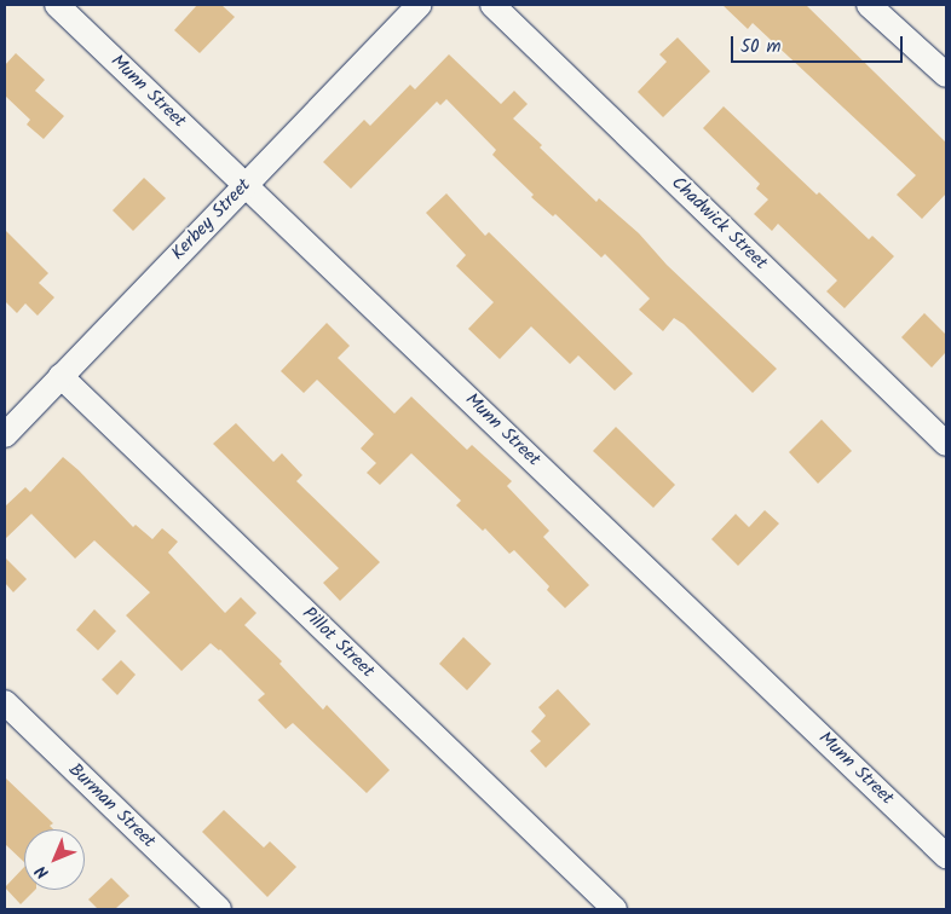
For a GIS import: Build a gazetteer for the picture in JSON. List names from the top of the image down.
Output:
{
  "streets": {
    "street": [
      "Munn Street",
      "Kerbey Street",
      "Chadwick Street",
      "Pillot Street",
      "Burman Street"
    ]
  },
  "crossings": [
    ["Munn Street", "Kerbey Street"],
    ["Kerbey Street", "Pillot Street"]
  ],
  "scale_bar": "50 m",
  "north": "bottom left"
}
